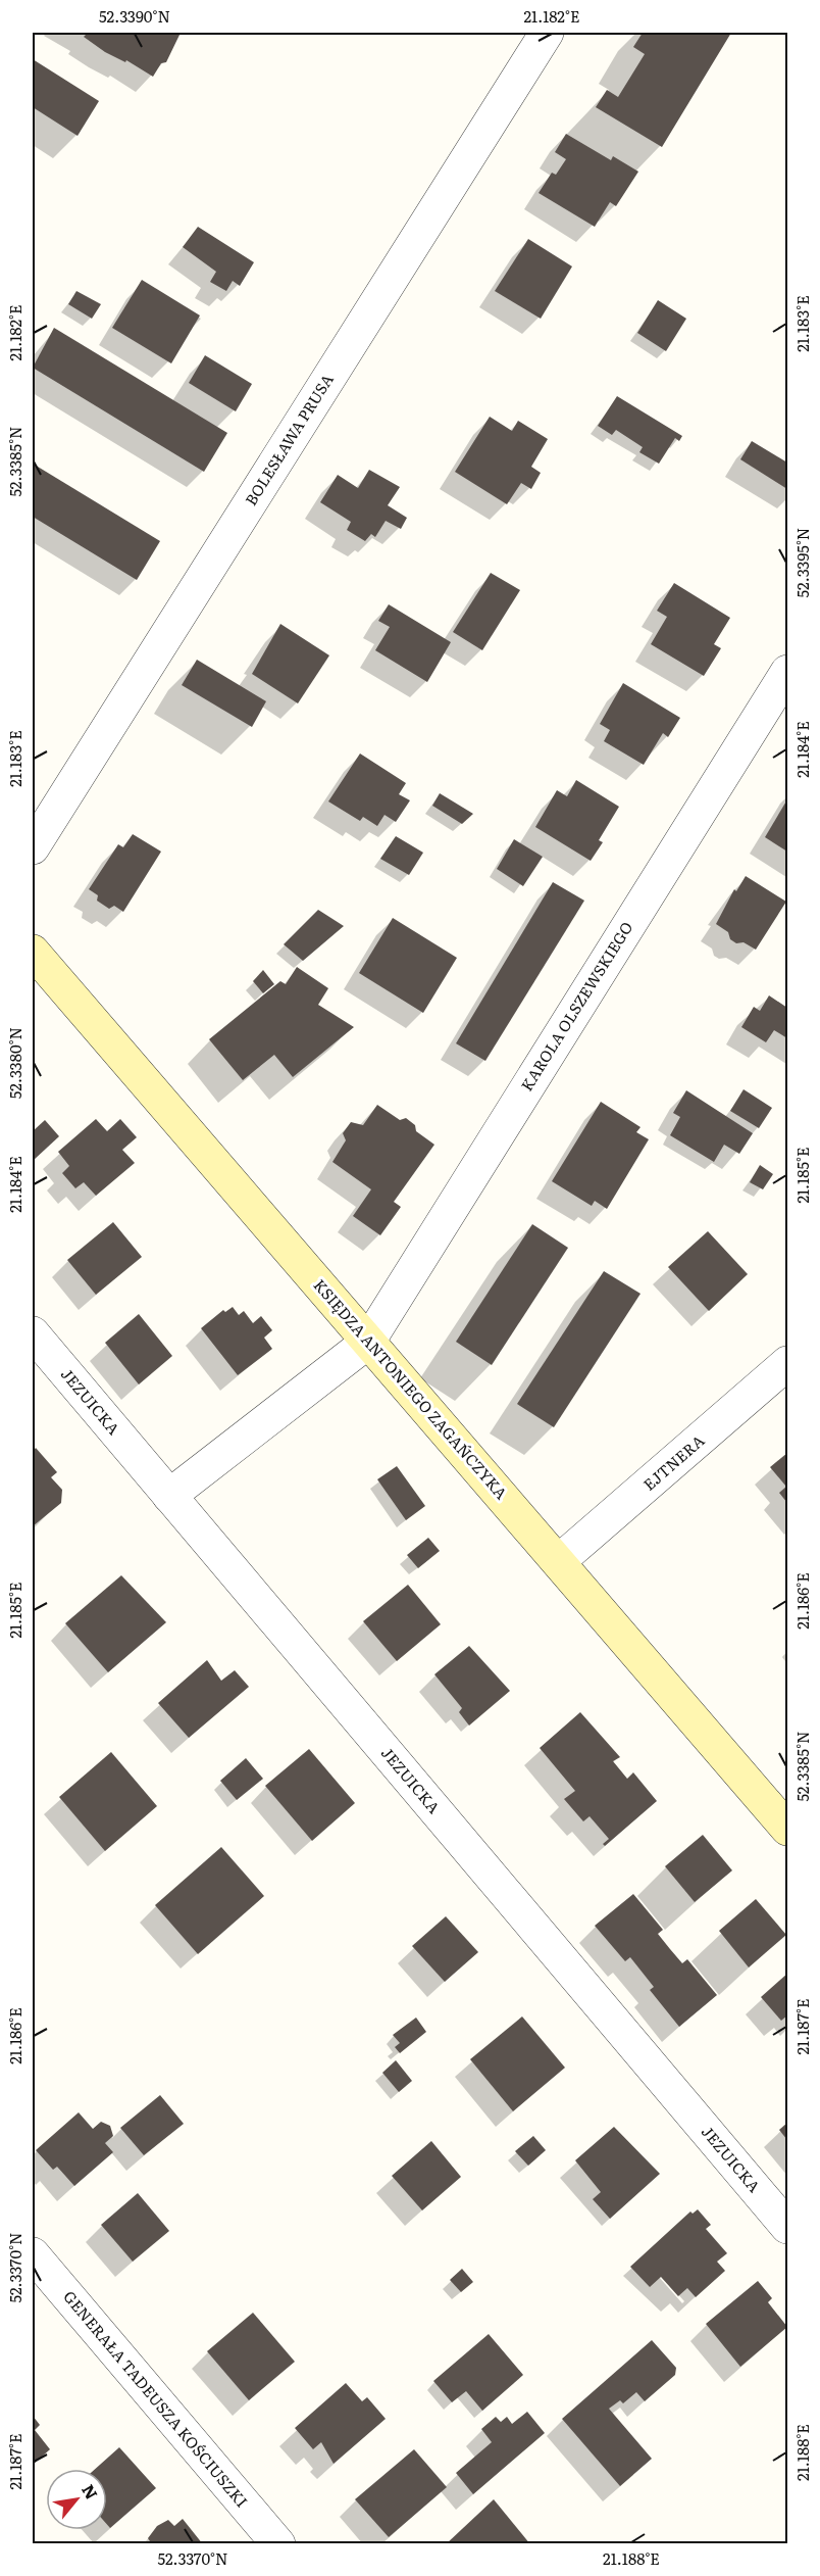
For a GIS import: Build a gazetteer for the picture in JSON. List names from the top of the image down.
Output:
{
  "streets": {
    "street": [
      "BOLESŁAWA PRUSA",
      "KAROLA OLSZEWSKIEGO",
      "KSIĘDZA ANTONIEGO ZAGAŃCZYKA",
      "JEZUICKA",
      "EJTNERA",
      "GENERAŁA TADEUSZA KOŚCIUSZKI"
    ]
  },
  "crossings": [
    ["KAROLA OLSZEWSKIEGO", "KSIĘDZA ANTONIEGO ZAGAŃCZYKA"],
    ["KSIĘDZA ANTONIEGO ZAGAŃCZYKA", "EJTNERA"]
  ],
  "north": "top right",
  "coordinates": [
    "52.3390°N",
    "21.182°E",
    "21.183°E",
    "52.3385°N",
    "52.3395°N",
    "21.184°E",
    "52.3380°N",
    "21.185°E",
    "21.186°E",
    "21.187°E",
    "52.3370°N",
    "21.188°E"
  ]
}
